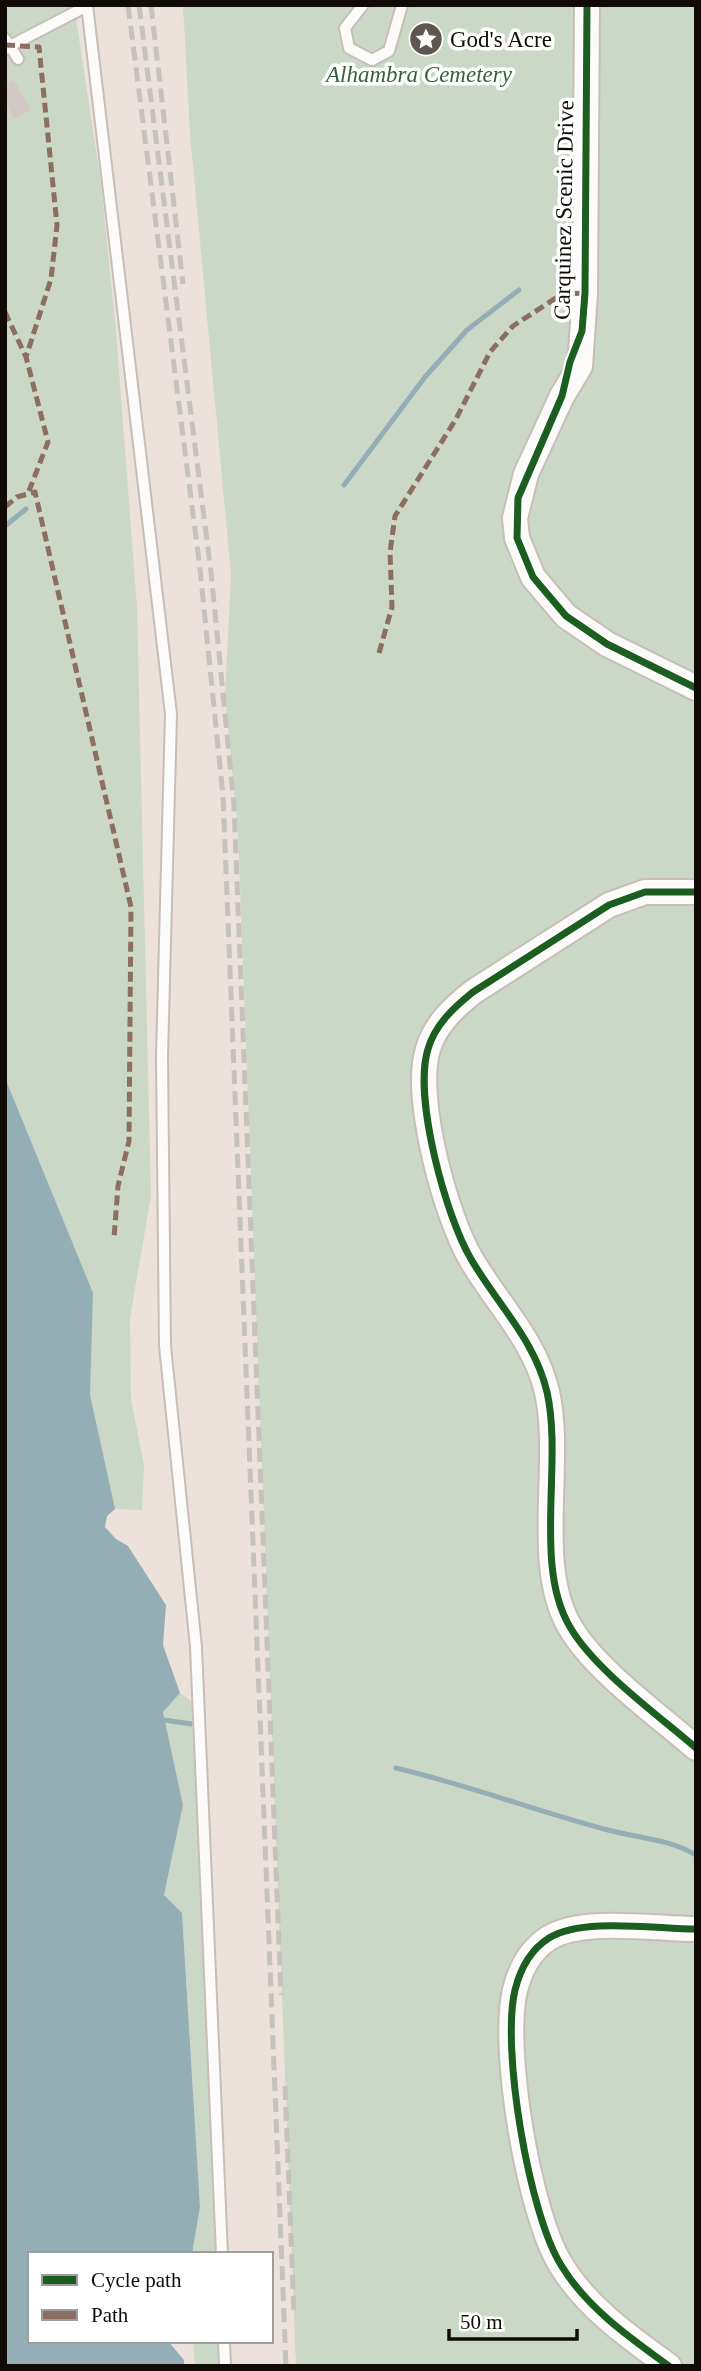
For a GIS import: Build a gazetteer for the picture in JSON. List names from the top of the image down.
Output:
{
  "streets": {
    "street": ["Carquinez Scenic Drive"]
  },
  "parks": ["Alhambra Cemetery"],
  "places": {
    "place": ["God's Acre"]
  },
  "legend": ["Cycle path", "Path"],
  "scale_bar": "50 m"
}
